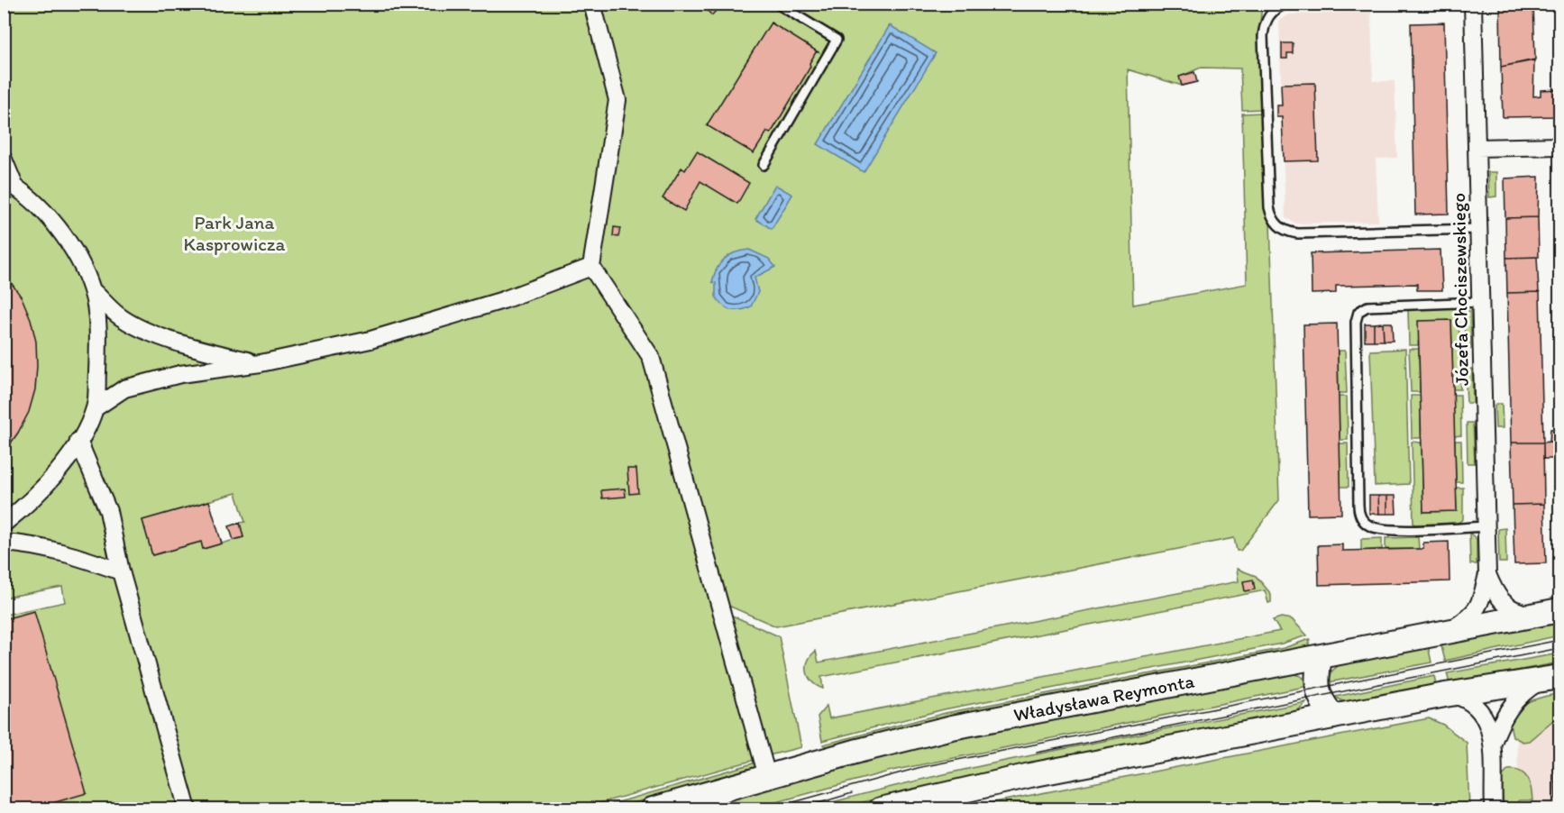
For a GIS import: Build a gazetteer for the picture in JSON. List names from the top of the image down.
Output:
{
  "streets": {
    "main road": ["Władysława Reymonta"],
    "street": ["Józefa Chociszewskiego"]
  },
  "crossings": [
    ["Józefa Chociszewskiego", "Władysława Reymonta"]
  ],
  "parks": ["Park Jana Kasprowicza"]
}
